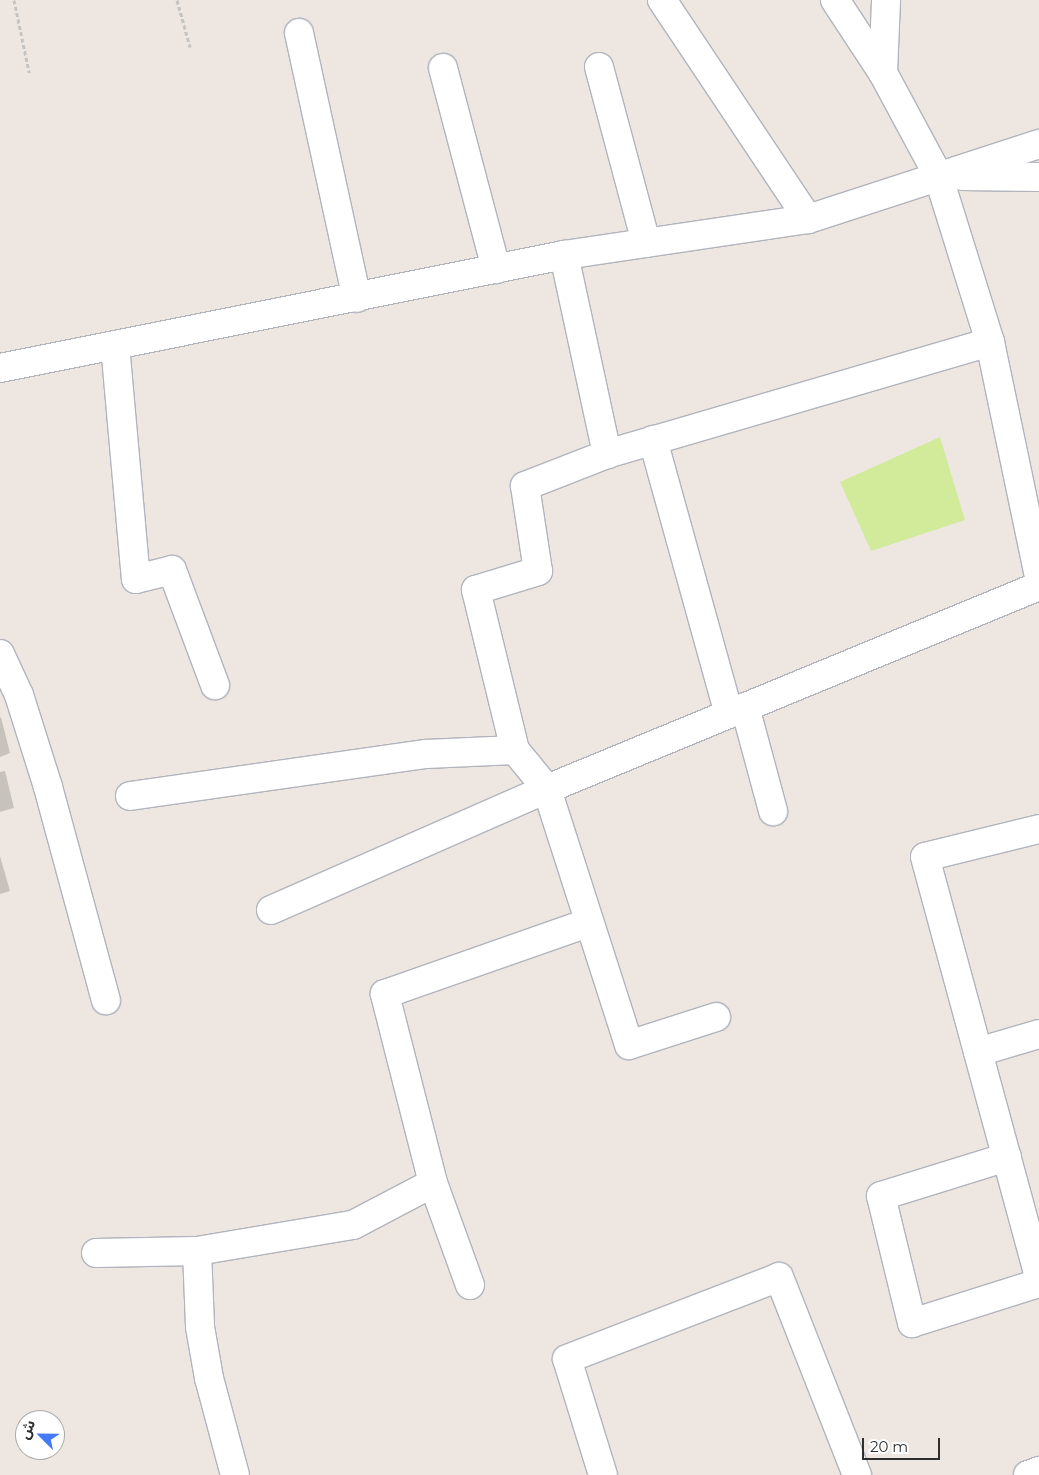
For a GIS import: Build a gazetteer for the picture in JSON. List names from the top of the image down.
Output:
{
  "scale_bar": "20 m",
  "north": "top left"
}
